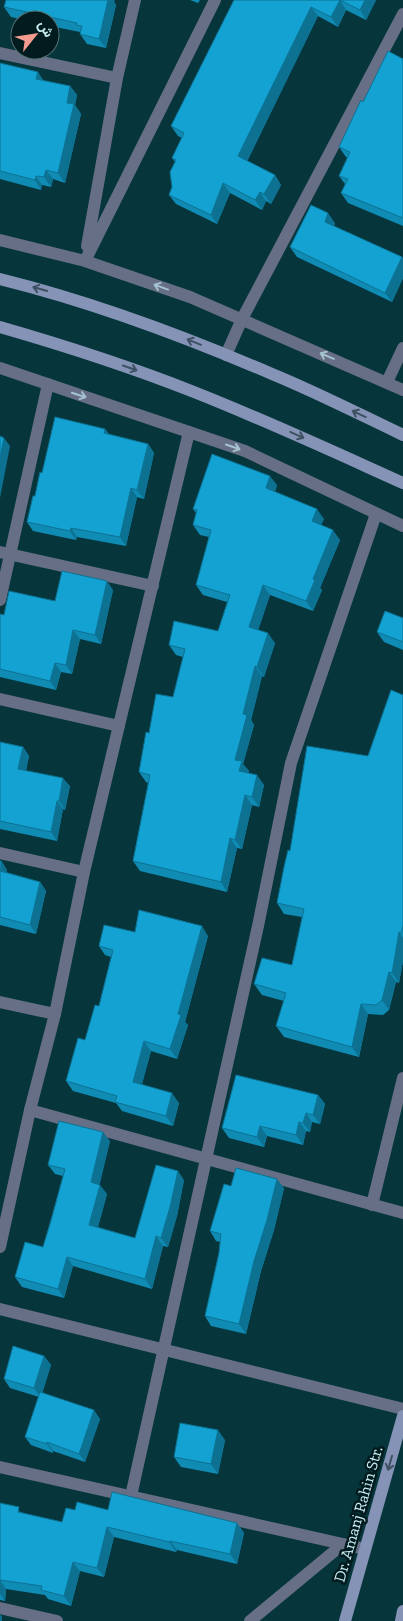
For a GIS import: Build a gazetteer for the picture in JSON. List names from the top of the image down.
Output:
{
  "streets": {
    "main road": ["Dr. Amanj Rahin Str."]
  },
  "one_way": ["Dr. Amanj Rahin Str."],
  "north": "top right"
}
